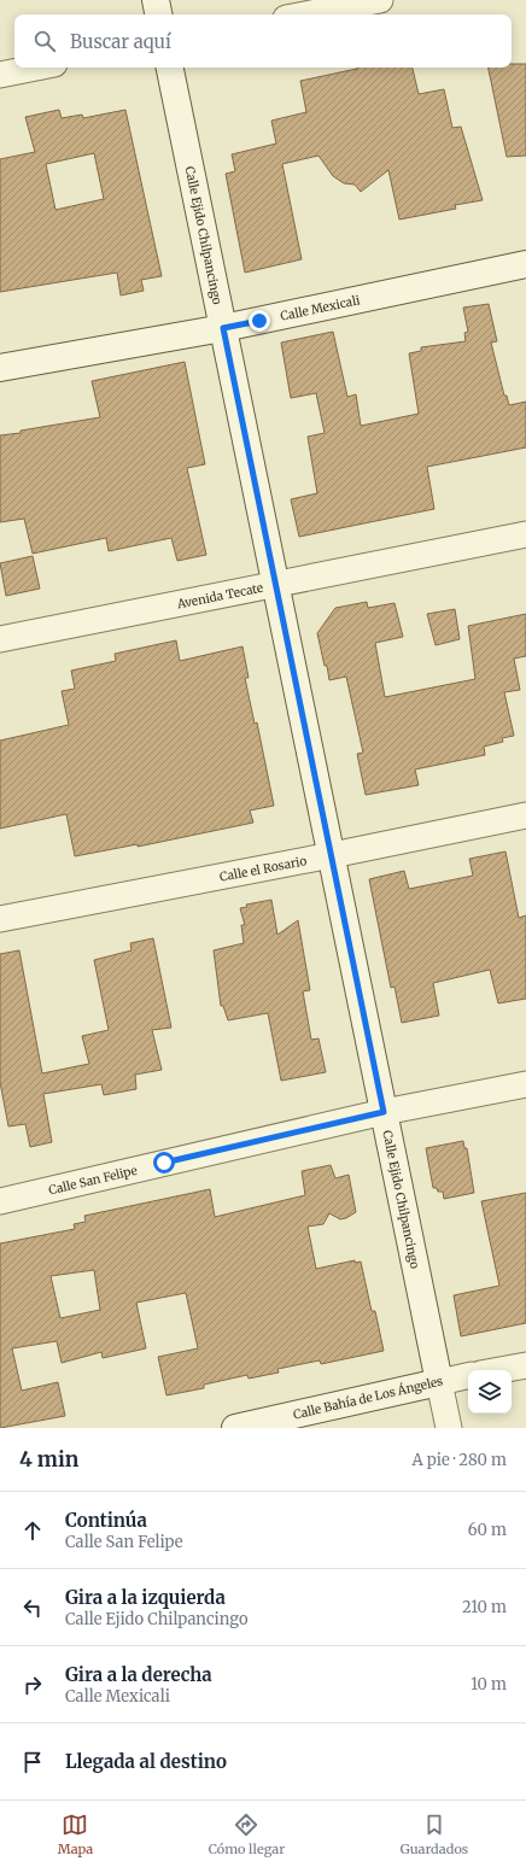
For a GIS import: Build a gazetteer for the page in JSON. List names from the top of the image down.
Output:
{
  "streets": {
    "street": [
      "Calle Ejido Chilpancingo",
      "Calle Mexicali",
      "Avenida Tecate",
      "Calle el Rosario",
      "Calle San Felipe",
      "Calle Bahía de Los Ángeles"
    ]
  },
  "crossings": [
    ["Calle Ejido Chilpancingo", "Calle Mexicali"],
    ["Calle Ejido Chilpancingo", "Avenida Tecate"],
    ["Calle Ejido Chilpancingo", "Calle el Rosario"],
    ["Calle Ejido Chilpancingo", "Calle San Felipe"],
    ["Calle Ejido Chilpancingo", "Calle Bahía de Los Ángeles"]
  ],
  "page": {
    "search": "Buscar aquí",
    "heading": ["4 min", "A pie · 280 m"],
    "list": [
      ["Continúa", "Calle San Felipe", "60 m"],
      ["Gira a la izquierda", "Calle Ejido Chilpancingo", "210 m"],
      ["Gira a la derecha", "Calle Mexicali", "10 m"],
      "Llegada al destino"
    ],
    "nav": ["Mapa", "Cómo llegar", "Guardados"]
  }
}
